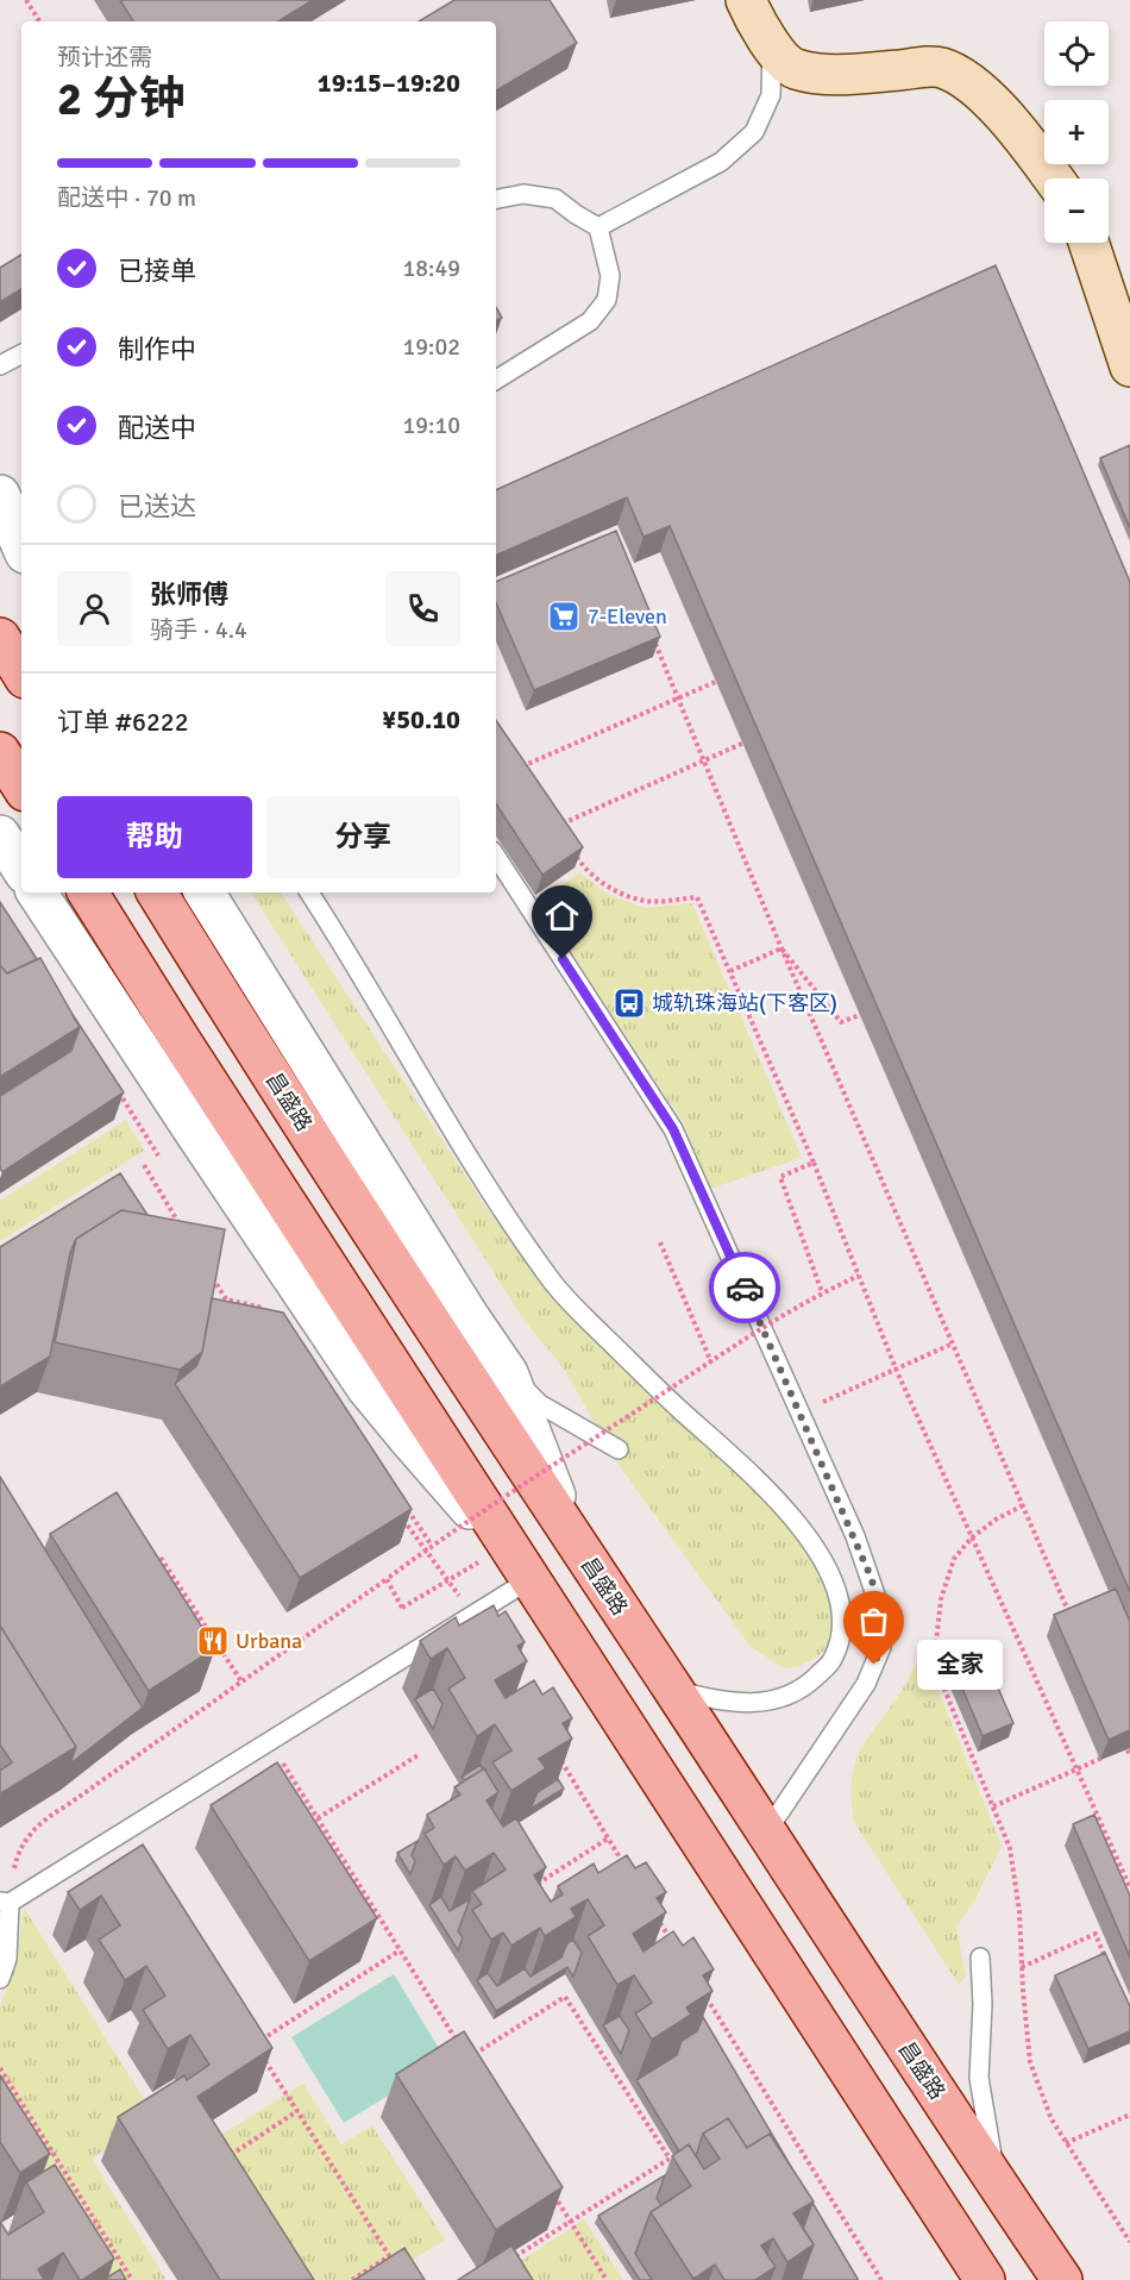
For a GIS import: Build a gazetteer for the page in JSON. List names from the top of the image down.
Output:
{
  "streets": {
    "main road": ["昌盛路"]
  },
  "places": {
    "supermarket": ["7-Eleven"],
    "bus stop": ["城轨珠海站(下客区)"],
    "restaurant": ["Urbana"],
    "other": ["全家"]
  },
  "page": {
    "map_buttons": ["+", "−"],
    "heading": ["2 分钟", "预计还需", "19:15–19:20"],
    "panel": [
      "张师傅",
      "骑手 · 4.4",
      "订单 #6222",
      "¥50.10"
    ],
    "bar": "配送中 · 70 m",
    "list": [
      ["已接单", "18:49"],
      ["制作中", "19:02"],
      ["配送中", "19:10"],
      "已送达"
    ],
    "buttons": ["帮助", "分享"],
    "bubble": "全家"
  }
}
